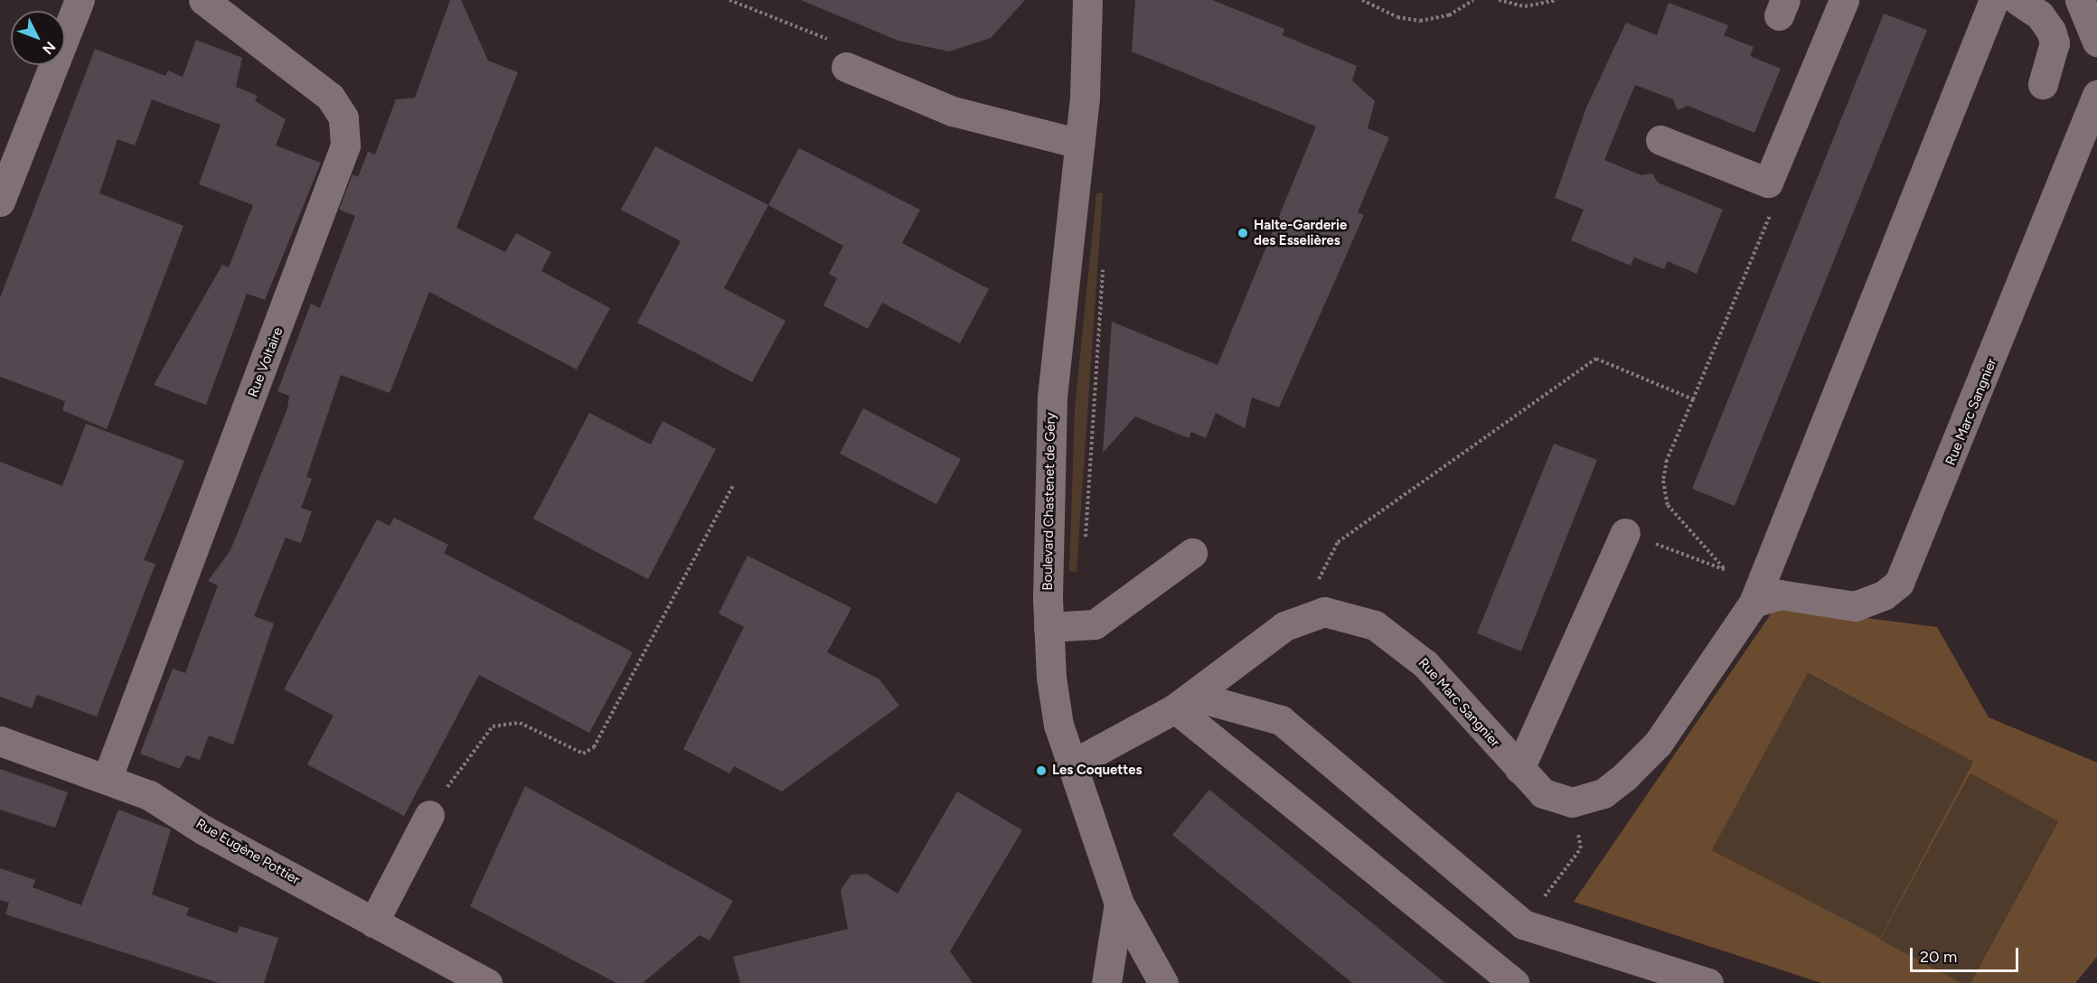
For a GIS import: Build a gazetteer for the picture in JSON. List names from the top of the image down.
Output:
{
  "streets": {
    "street": [
      "Rue Voltaire",
      "Rue Marc Sangnier",
      "Boulevard Chastenet de Géry",
      "Rue Eugène Pottier"
    ]
  },
  "crossings": [
    ["Rue Voltaire", "Rue Eugène Pottier"],
    ["Rue Marc Sangnier", "Boulevard Chastenet de Géry"]
  ],
  "places": ["Halte-Garderie des Esselières", "Les Coquettes"],
  "scale_bar": "20 m",
  "north": "bottom right"
}
